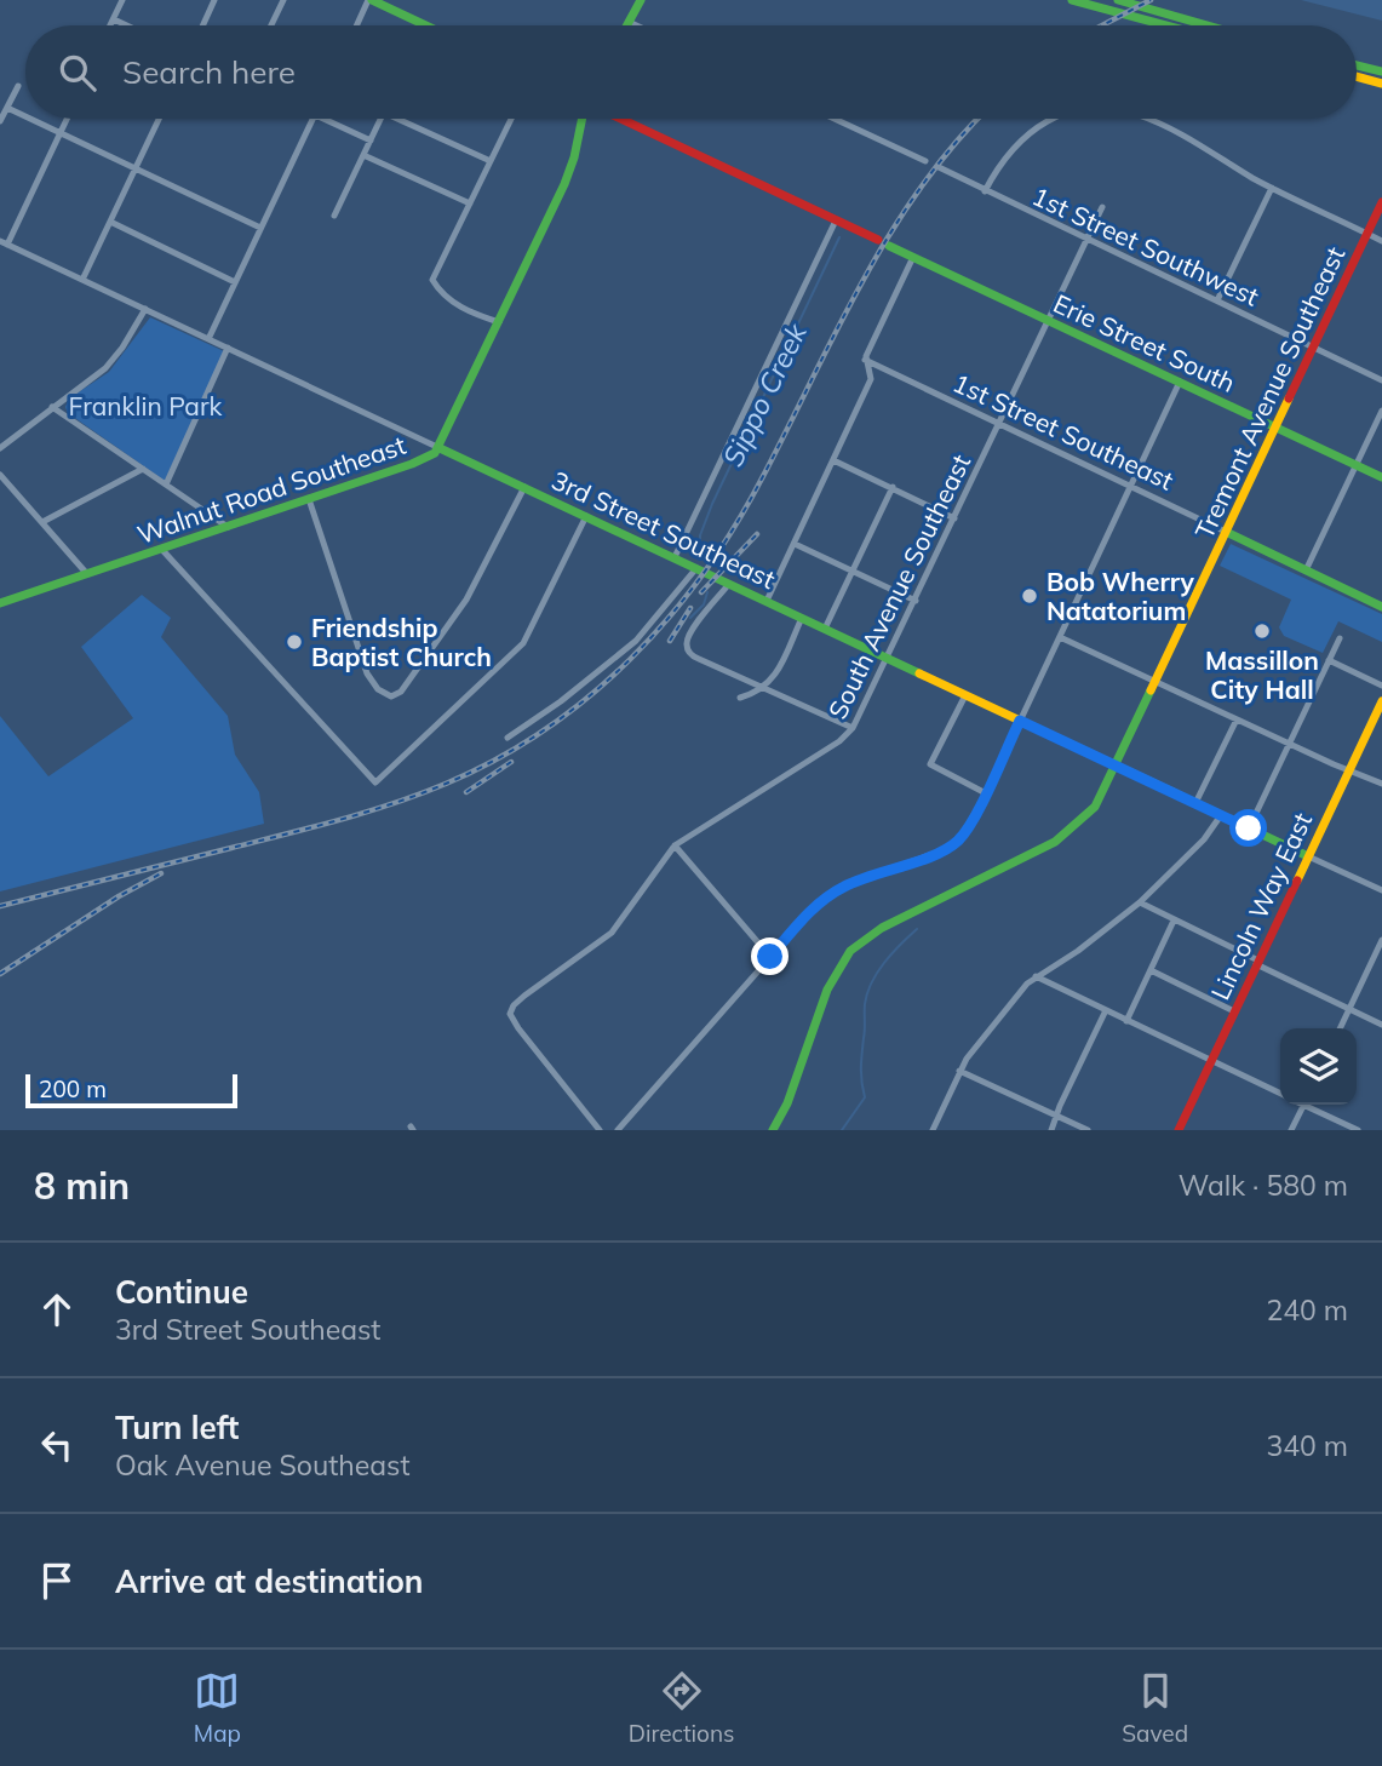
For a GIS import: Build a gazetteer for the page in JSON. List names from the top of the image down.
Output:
{
  "streets": {
    "main road": [
      "Erie Street South",
      "Tremont Avenue Southeast",
      "1st Street Southeast",
      "Walnut Road Southeast",
      "3rd Street Southeast",
      "Lincoln Way East"
    ],
    "street": ["1st Street Southwest", "South Avenue Southeast"]
  },
  "crossings": [
    ["1st Street Southwest", "Tremont Avenue Southeast"],
    ["1st Street Southwest", "South Avenue Southeast"],
    ["Erie Street South", "Tremont Avenue Southeast"],
    ["Erie Street South", "South Avenue Southeast"],
    ["Tremont Avenue Southeast", "1st Street Southeast"],
    ["Tremont Avenue Southeast", "3rd Street Southeast"],
    ["1st Street Southeast", "South Avenue Southeast"],
    ["Walnut Road Southeast", "3rd Street Southeast"],
    ["3rd Street Southeast", "South Avenue Southeast"],
    ["3rd Street Southeast", "Lincoln Way East"]
  ],
  "water": ["Sippo Creek"],
  "parks": ["Franklin Park"],
  "places": ["Bob Wherry Natatorium", "Massillon City Hall", "Friendship Baptist Church"],
  "scale_bar": "200 m",
  "page": {
    "search": "Search here",
    "scale": "200 m",
    "heading": ["8 min", "Walk · 580 m"],
    "list": [
      ["Continue", "3rd Street Southeast", "240 m"],
      ["Turn left", "Oak Avenue Southeast", "340 m"],
      "Arrive at destination"
    ],
    "nav": ["Map", "Directions", "Saved"]
  }
}
